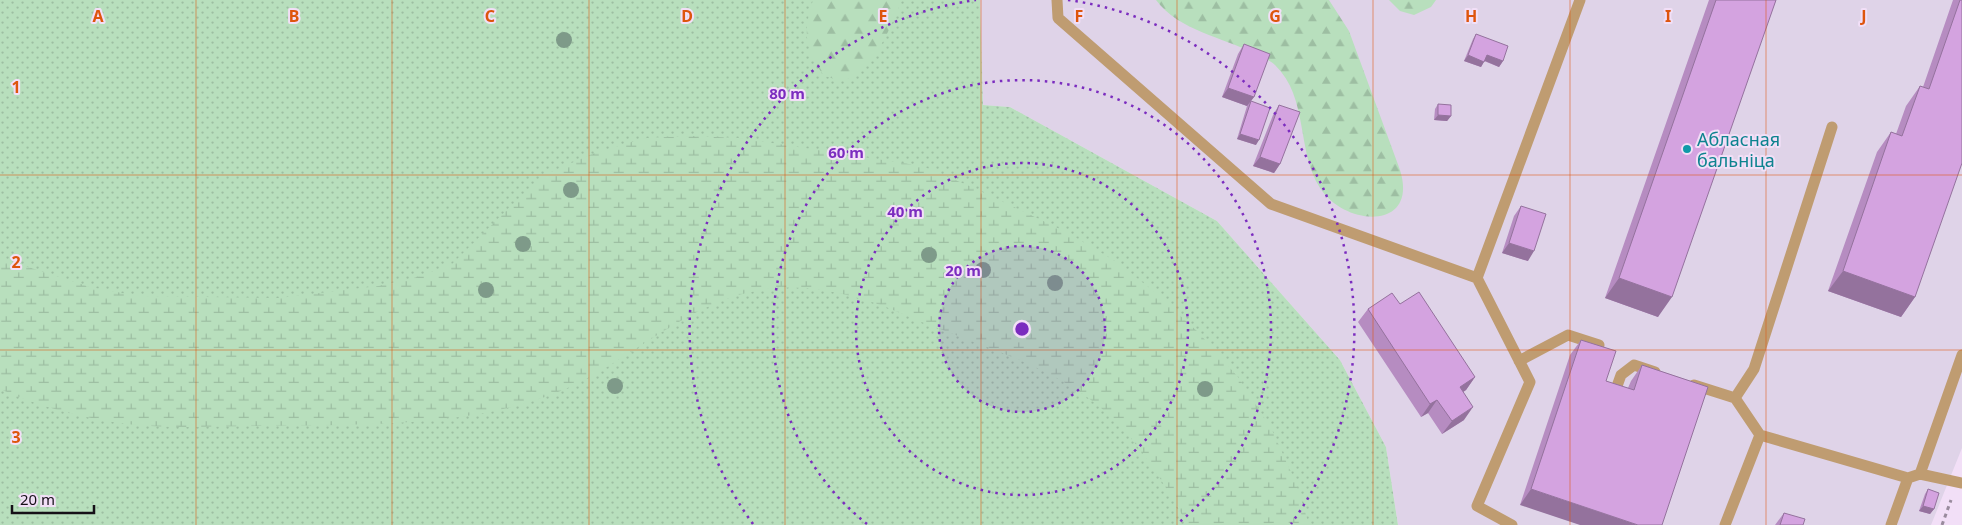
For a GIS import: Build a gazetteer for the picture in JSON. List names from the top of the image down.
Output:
{
  "places": ["Абласная бальніца"],
  "scale_bar": "20 m",
  "grid": {
    "columns": [
      "A",
      "B",
      "C",
      "D",
      "E",
      "F",
      "G",
      "H",
      "I",
      "J"
    ],
    "rows": ["1", "2", "3"]
  },
  "rings": [
    "80 m",
    "60 m",
    "40 m",
    "20 m"
  ]
}
